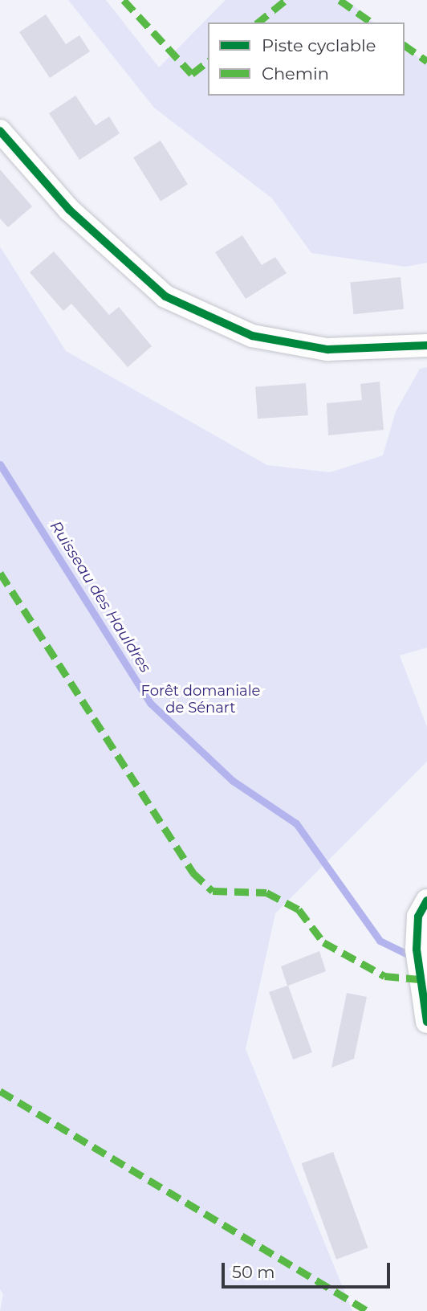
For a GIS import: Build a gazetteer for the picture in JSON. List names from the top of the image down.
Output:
{
  "water": ["Ruisseau des Hauldres"],
  "parks": ["Forêt domaniale de Sénart"],
  "legend": ["Piste cyclable", "Chemin"],
  "scale_bar": "50 m"
}
